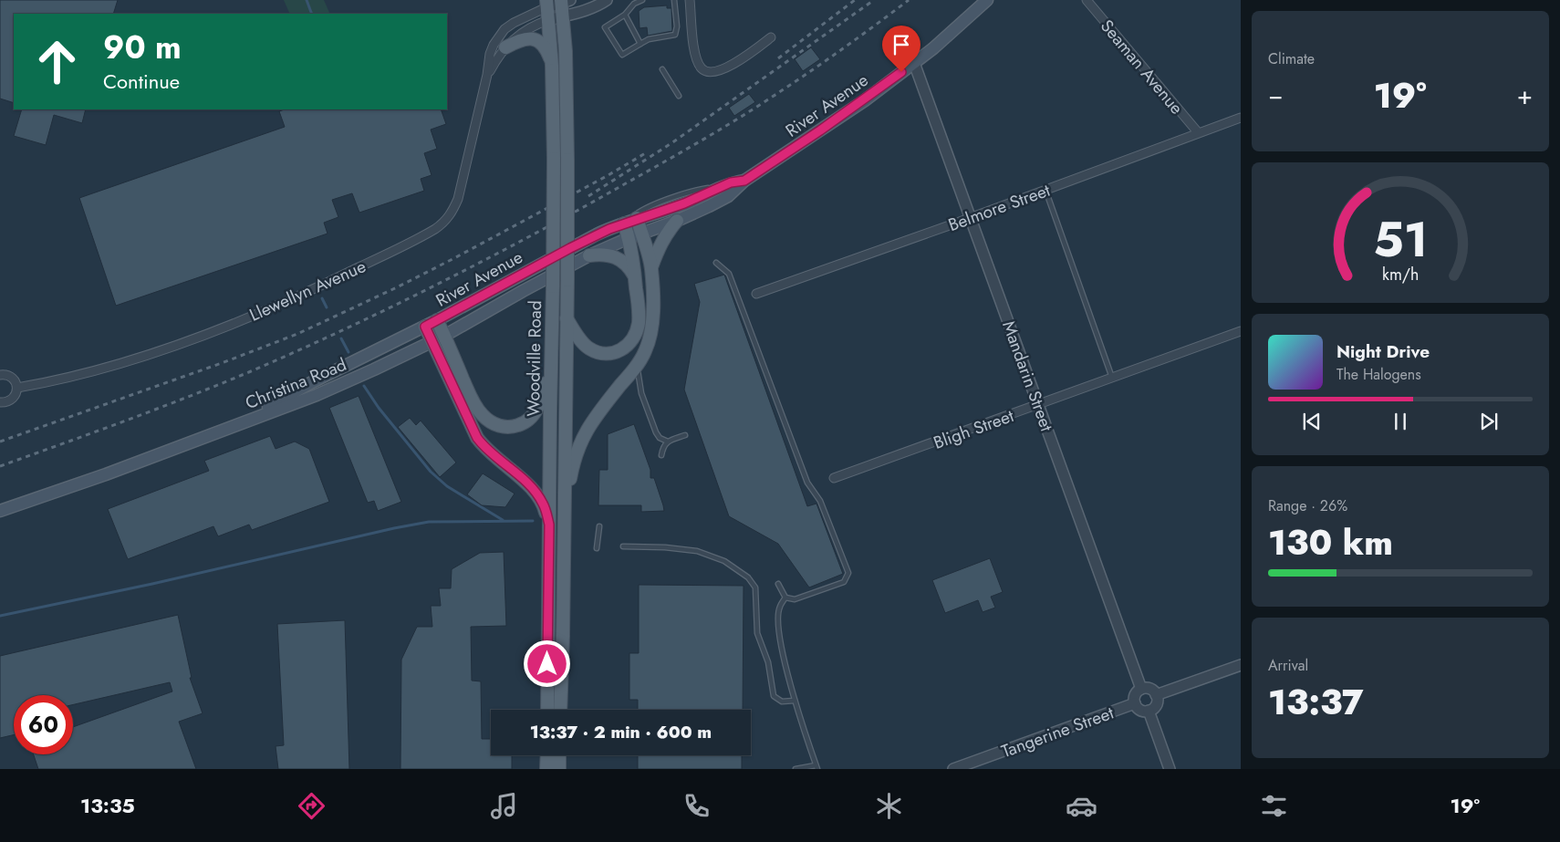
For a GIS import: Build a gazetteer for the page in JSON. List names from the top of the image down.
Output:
{
  "streets": {
    "main road": ["River Avenue", "Woodville Road", "Christina Road"],
    "street": [
      "Seaman Avenue",
      "Belmore Street",
      "Llewellyn Avenue",
      "Mandarin Street",
      "Bligh Street",
      "Tangerine Street"
    ]
  },
  "crossings": [
    ["Seaman Avenue", "Belmore Street"],
    ["River Avenue", "Mandarin Street"],
    ["River Avenue", "Christina Road"],
    ["Belmore Street", "Mandarin Street"],
    ["Llewellyn Avenue", "Woodville Road"],
    ["Mandarin Street", "Bligh Street"],
    ["Mandarin Street", "Tangerine Street"]
  ],
  "page": {
    "tile": [
      "Climate",
      ["Range · 26%", "130 km"],
      ["Arrival", "13:37"]
    ],
    "turn": ["90 m", "Continue"],
    "heat": ["−", "19°", "+"],
    "song": ["Night Drive", "The Halogens"],
    "limit": "60",
    "trip": "13:37 · 2 min · 600 m",
    "tabs": ["13:35", "19°"],
    "gauge": ["51", "km/h"]
  }
}
